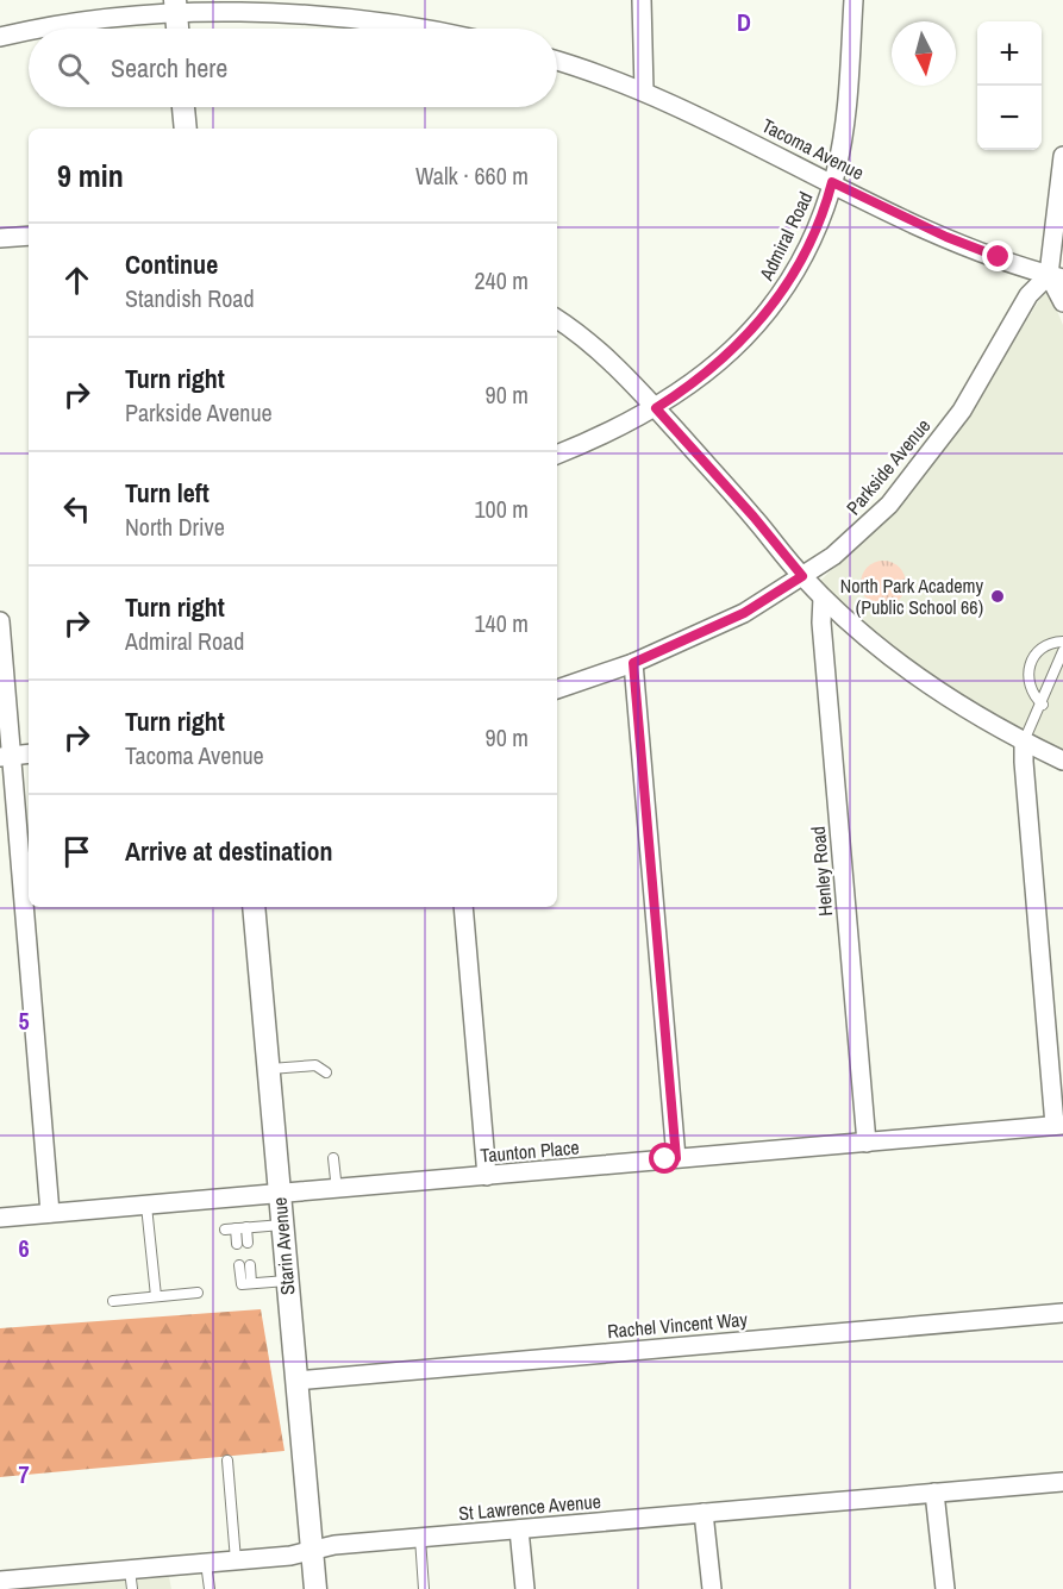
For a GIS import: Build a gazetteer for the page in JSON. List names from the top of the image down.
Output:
{
  "streets": {
    "street": [
      "Tacoma Avenue",
      "Admiral Road",
      "Parkside Avenue",
      "Henley Road",
      "Taunton Place",
      "Starin Avenue",
      "Rachel Vincent Way",
      "St Lawrence Avenue"
    ]
  },
  "crossings": [
    ["Tacoma Avenue", "Admiral Road"],
    ["Tacoma Avenue", "Parkside Avenue"],
    ["Henley Road", "Taunton Place"],
    ["Taunton Place", "Starin Avenue"],
    ["Starin Avenue", "Rachel Vincent Way"],
    ["Starin Avenue", "St Lawrence Avenue"]
  ],
  "places": ["North Park Academy (Public School 66)"],
  "north": "bottom",
  "page": {
    "map_buttons": ["+", "−"],
    "search": "Search here",
    "heading": ["9 min", "Walk · 660 m"],
    "list": [
      ["Continue", "Standish Road", "240 m"],
      ["Turn right", "Parkside Avenue", "90 m"],
      ["Turn left", "North Drive", "100 m"],
      ["Turn right", "Admiral Road", "140 m"],
      ["Turn right", "Tacoma Avenue", "90 m"],
      "Arrive at destination"
    ]
  },
  "grid": {
    "columns": ["D"],
    "rows": ["5", "6", "7"]
  }
}
